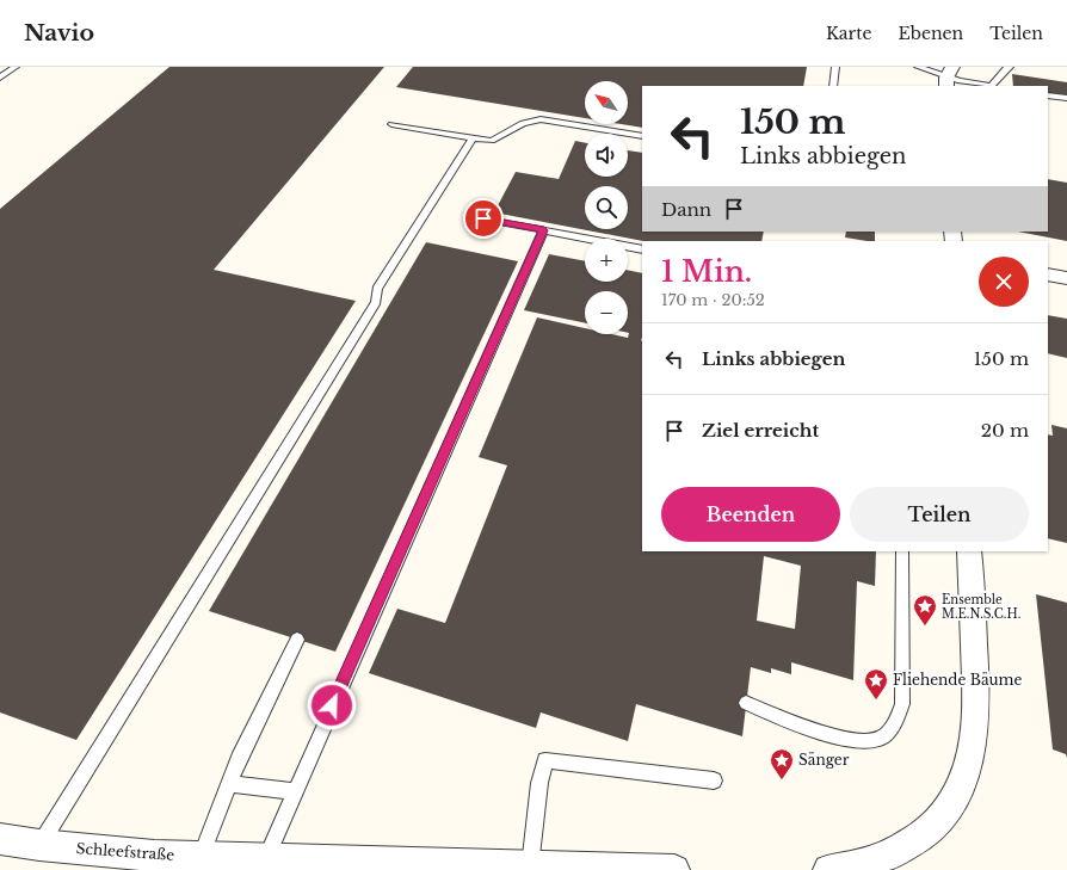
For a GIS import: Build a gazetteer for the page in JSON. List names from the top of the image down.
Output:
{
  "streets": {
    "street": ["Schleefstraße"]
  },
  "places": {
    "place": ["Ensemble M.E.N.S.C.H.", "Fliehende Bäume", "Sänger"]
  },
  "north": "top left",
  "page": {
    "header": "Navio",
    "nav": ["Karte", "Ebenen", "Teilen"],
    "map_buttons": ["+", "−"],
    "turn": ["150 m", "Links abbiegen"],
    "then": "Dann",
    "heading": ["1 Min.", "170 m · 20:52"],
    "list": [
      {
        "name": "Links abbiegen",
        "value": "150 m"
      },
      {
        "name": "Ziel erreicht",
        "value": "20 m"
      }
    ],
    "buttons": ["Beenden", "Teilen"]
  }
}
